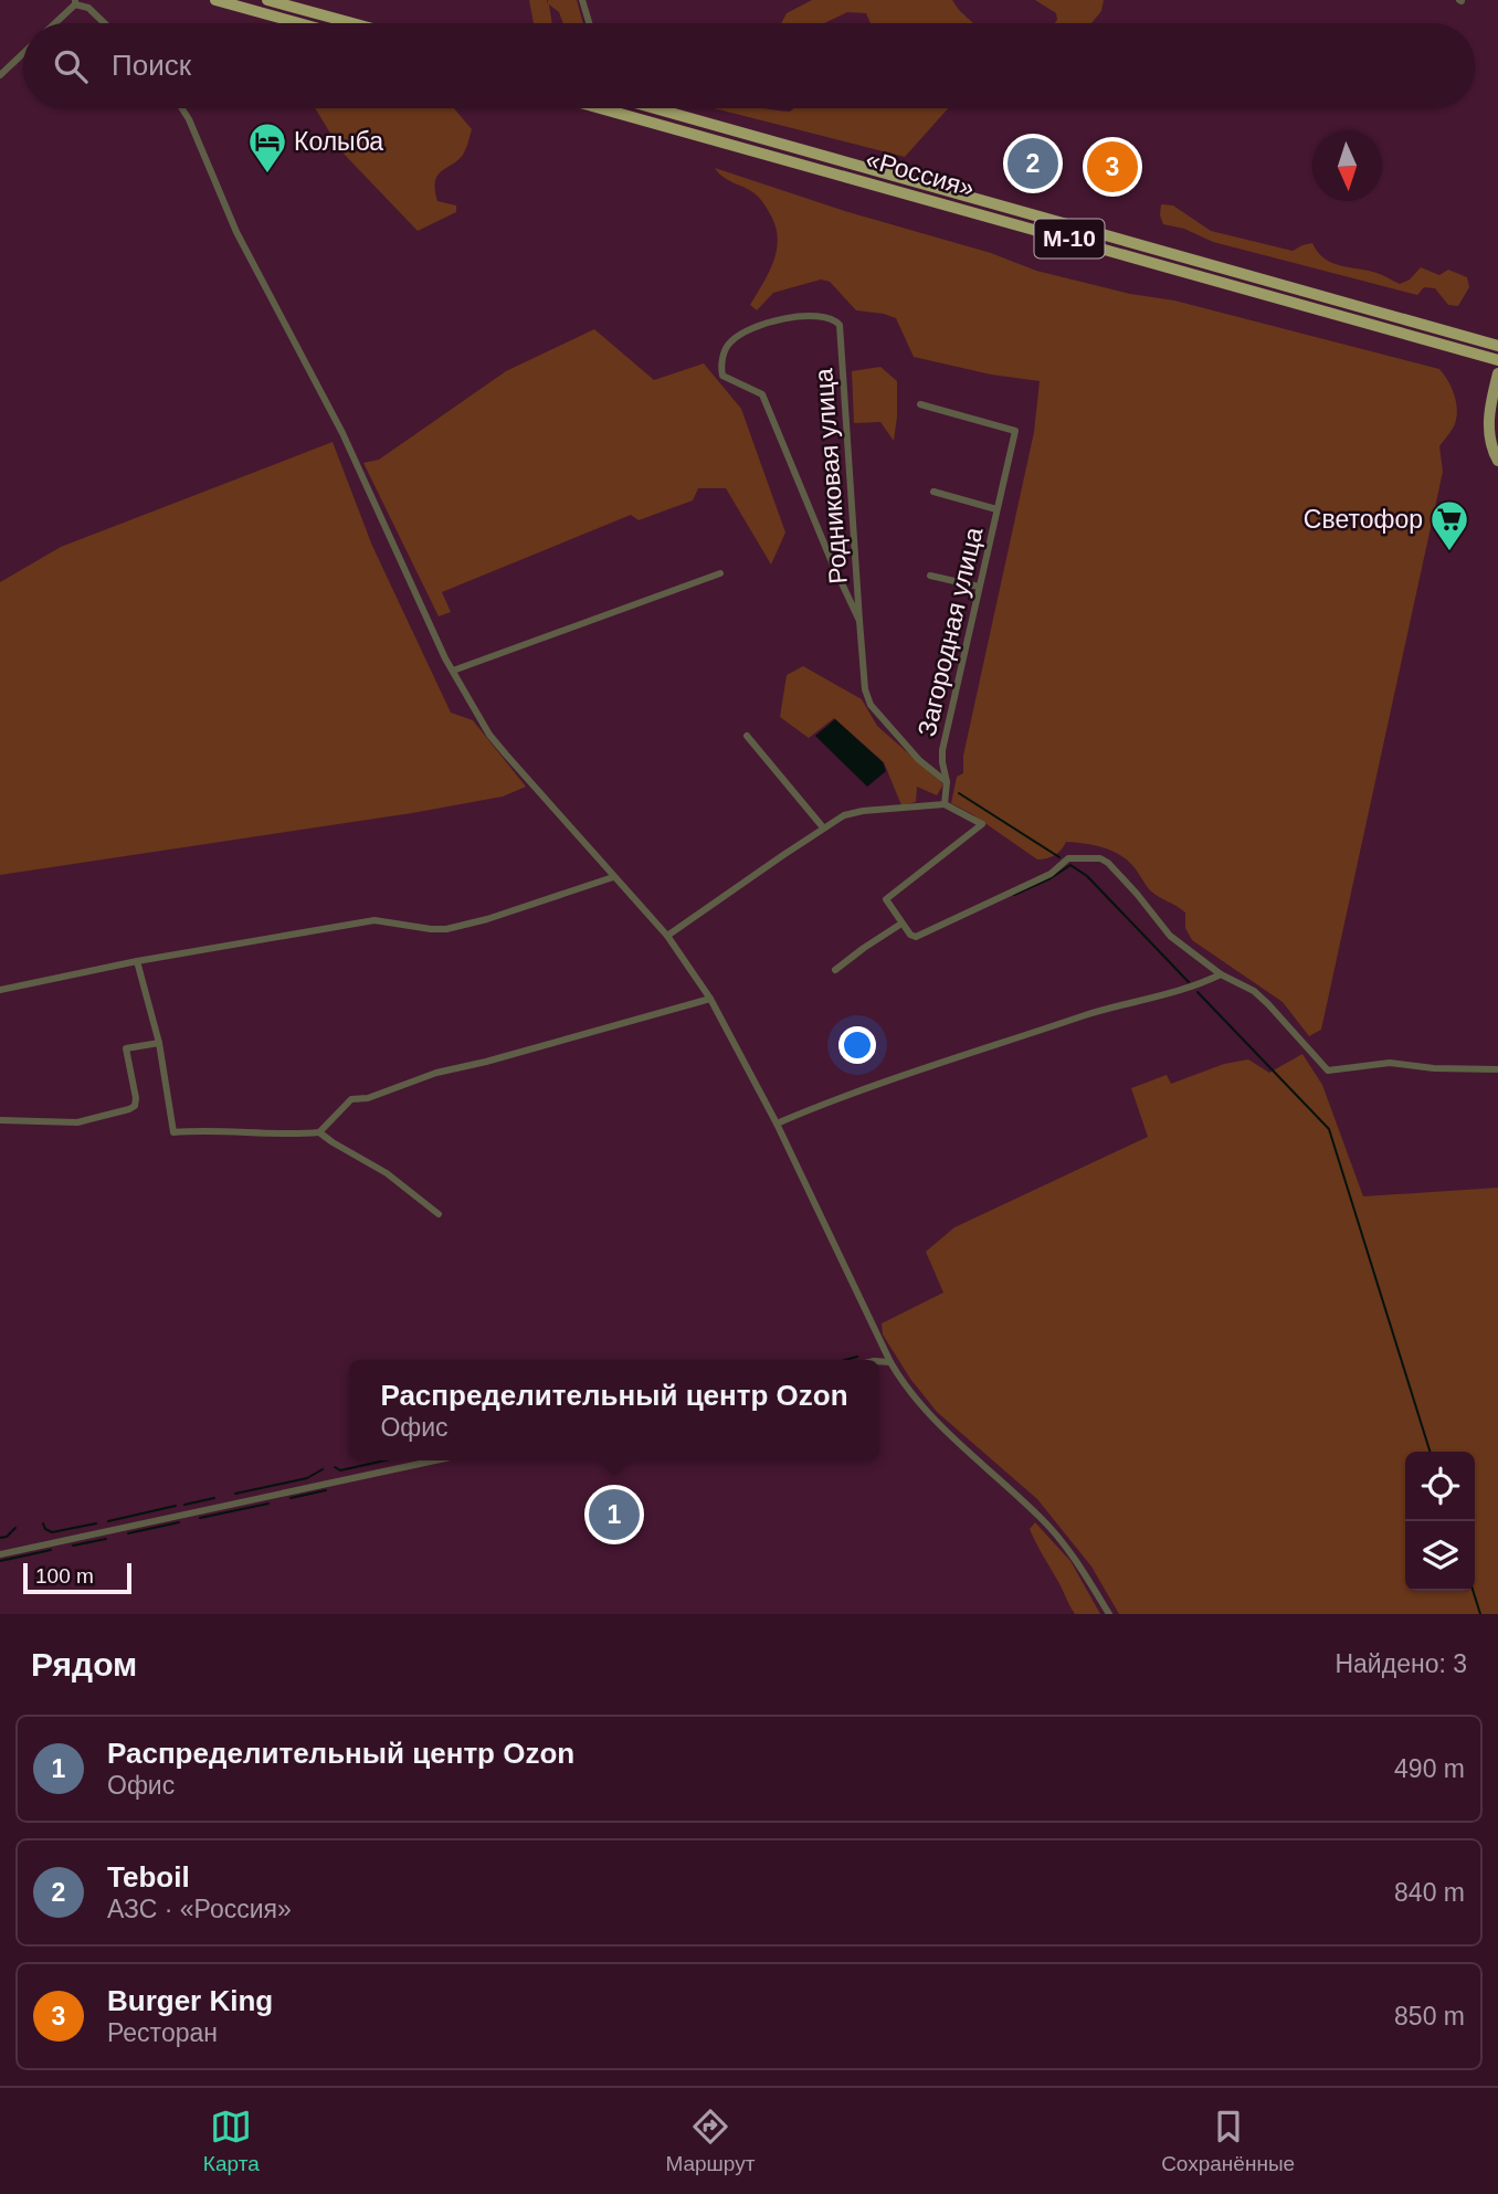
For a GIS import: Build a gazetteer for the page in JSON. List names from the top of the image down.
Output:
{
  "streets": {
    "highway": ["«Россия»", "М-10"],
    "street": ["Родниковая улица", "Загородная улица"]
  },
  "crossings": [
    ["Родниковая улица", "Загородная улица"]
  ],
  "places": {
    "hotel": ["Колыба"],
    "supermarket": ["Светофор"]
  },
  "scale_bar": "100 m",
  "north": "bottom",
  "page": {
    "search": "Поиск",
    "pins": ["2", "3", "1"],
    "popup": ["Распределительный центр Ozon", "Офис"],
    "scale": "100 m",
    "heading": ["Рядом", "Найдено: 3"],
    "list": [
      {
        "mark": "1",
        "name": "Распределительный центр Ozon",
        "note": "Офис",
        "value": "490 m"
      },
      {
        "mark": "2",
        "name": "Teboil",
        "note": "АЗС · «Россия»",
        "value": "840 m"
      },
      {
        "mark": "3",
        "name": "Burger King",
        "note": "Ресторан",
        "value": "850 m"
      }
    ],
    "nav": ["Карта", "Маршрут", "Сохранённые"]
  }
}
